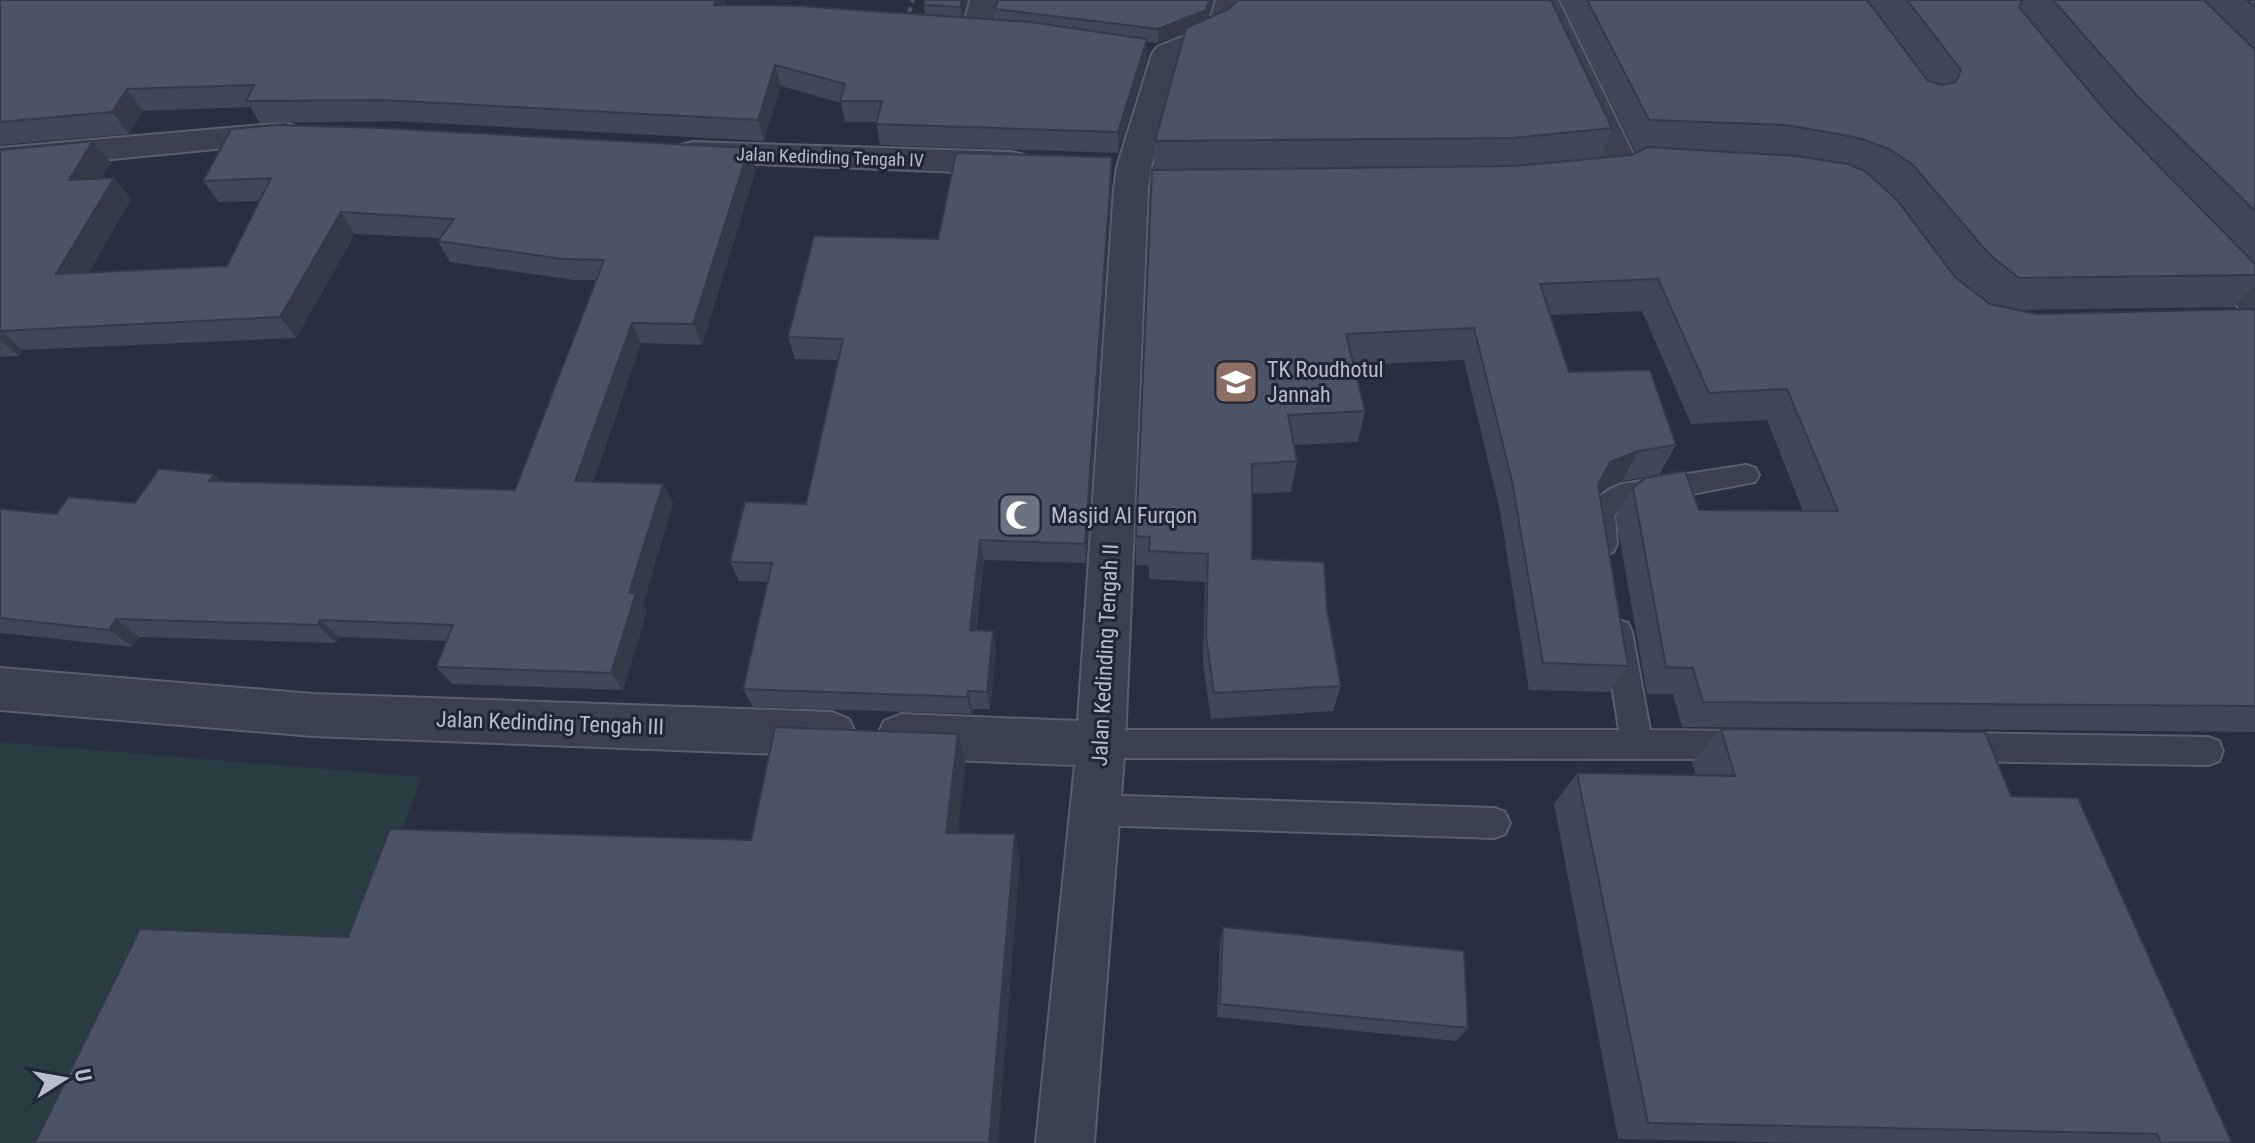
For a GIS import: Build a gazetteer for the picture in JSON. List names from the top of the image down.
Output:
{
  "streets": {
    "street": ["Jalan Kedinding Tengah IV", "Jalan Kedinding Tengah II", "Jalan Kedinding Tengah III"]
  },
  "crossings": [
    ["Jalan Kedinding Tengah II", "Jalan Kedinding Tengah III"]
  ],
  "places": {
    "school or university": ["TK Roudhotul Jannah"],
    "mosque": ["Masjid Al Furqon"]
  },
  "north": "right"
}
